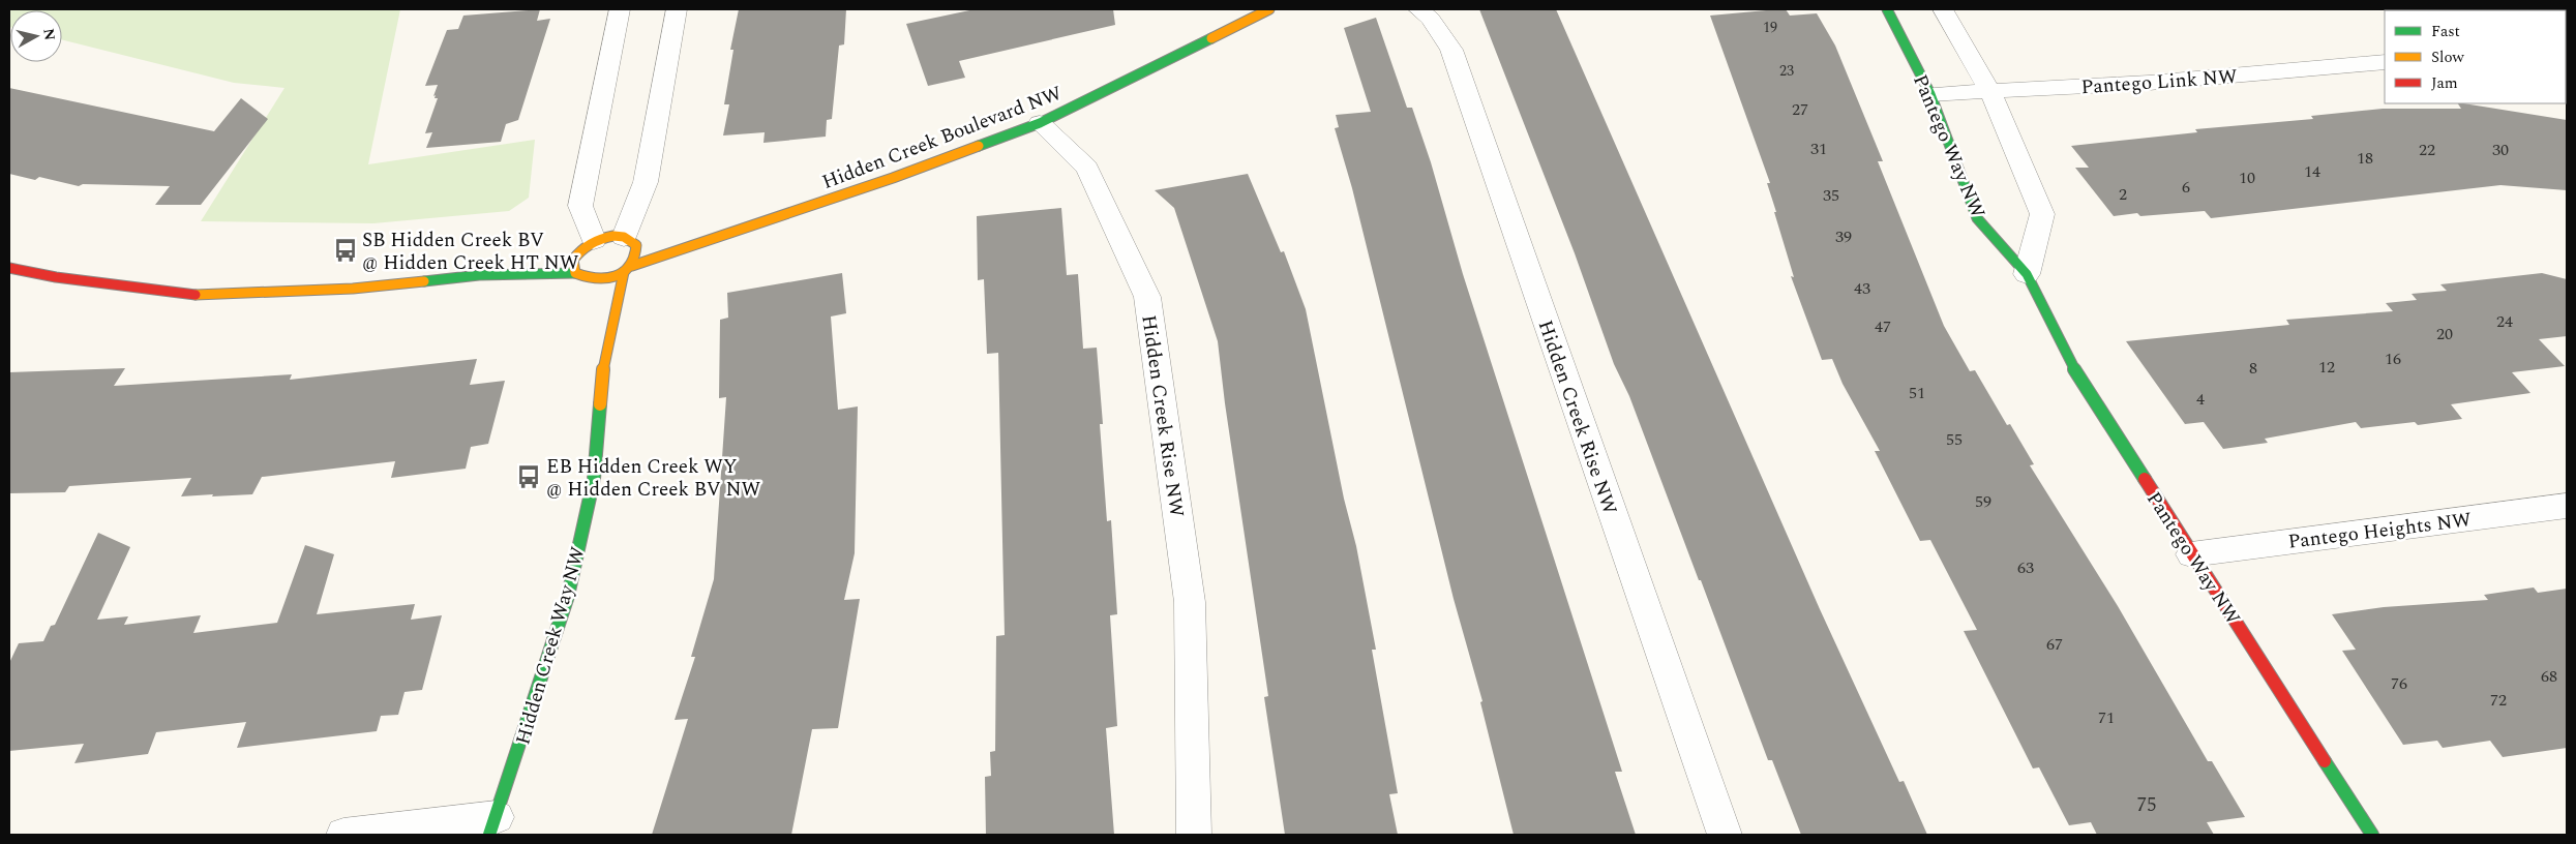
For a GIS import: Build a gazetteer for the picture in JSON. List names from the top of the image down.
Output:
{
  "streets": {
    "street": [
      "Pantego Link NW",
      "Hidden Creek Boulevard NW",
      "Pantego Way NW",
      "Hidden Creek Rise NW",
      "Pantego Heights NW",
      "Hidden Creek Way NW"
    ]
  },
  "crossings": [
    ["Pantego Link NW", "Pantego Way NW"],
    ["Hidden Creek Boulevard NW", "Hidden Creek Rise NW"],
    ["Hidden Creek Boulevard NW", "Hidden Creek Way NW"],
    ["Pantego Way NW", "Pantego Heights NW"]
  ],
  "places": {
    "bus stop": ["SB Hidden Creek BV @ Hidden Creek HT NW", "EB Hidden Creek WY @ Hidden Creek BV NW"]
  },
  "house_numbers": [
    "19",
    "23",
    "27",
    "31",
    "22",
    "30",
    "18",
    "14",
    "10",
    "6",
    "2",
    "35",
    "39",
    "43",
    "24",
    "47",
    "20",
    "16",
    "12",
    "8",
    "51",
    "4",
    "55",
    "59",
    "63",
    "67",
    "68",
    "76",
    "72",
    "71",
    "75"
  ],
  "legend": ["Fast", "Slow", "Jam"],
  "north": "right"
}
